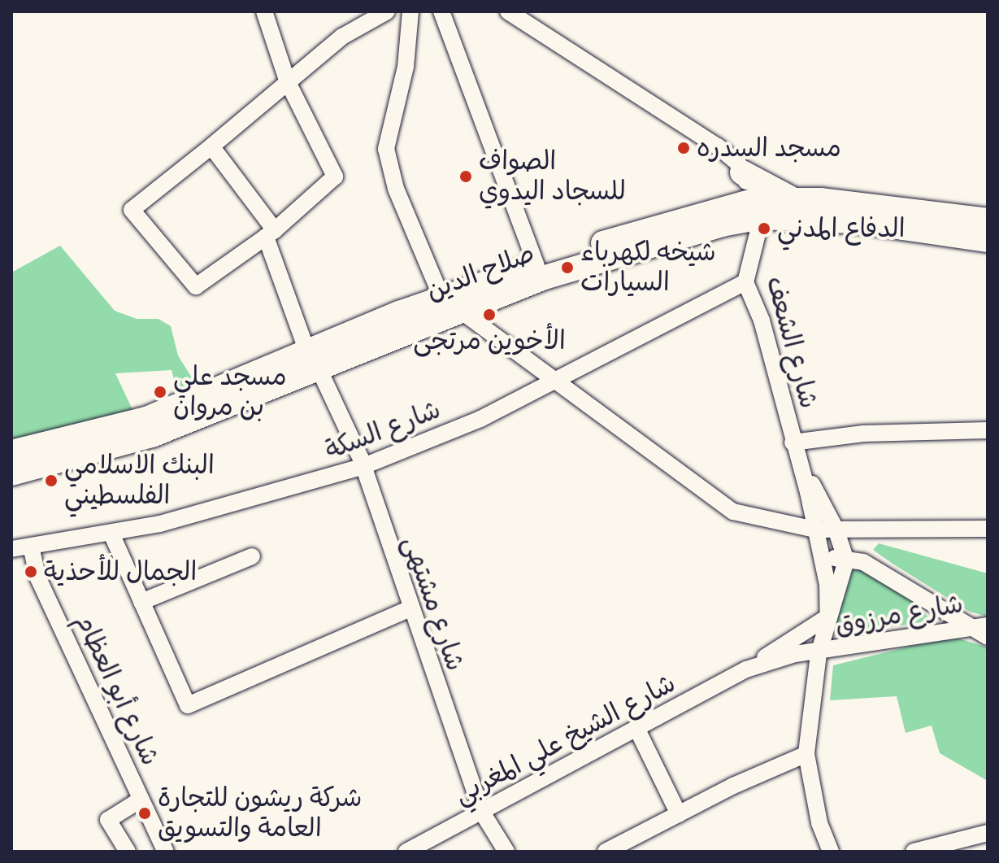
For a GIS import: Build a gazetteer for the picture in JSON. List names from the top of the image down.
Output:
{
  "streets": {
    "highway": ["صلاح الدين"],
    "street": [
      "شارع الشعف",
      "شارع السكة",
      "شارع مشتهى",
      "شارع مرزوق",
      "شارع أبو العظام",
      "شارع الشيخ علي المغربي"
    ]
  },
  "crossings": [
    ["صلاح الدين", "شارع الشعف"],
    ["صلاح الدين", "شارع مشتهى"],
    ["شارع الشعف", "شارع السكة"],
    ["شارع السكة", "شارع مشتهى"],
    ["شارع السكة", "شارع أبو العظام"],
    ["شارع مشتهى", "شارع الشيخ علي المغربي"],
    ["شارع مرزوق", "شارع الشيخ علي المغربي"]
  ],
  "places": [
    "مسجد السدره",
    "الصواف للسجاد اليدوي",
    "الدفاع المدني",
    "شيخه لكهرباء السيارات",
    "الأخوين مرتجى",
    "مسجد علي بن مروان",
    "البنك الاسلامي الفلسطيني",
    "الجمال للأحذية",
    "شركة ريشون للتجارة العامة والتسويق"
  ]
}
